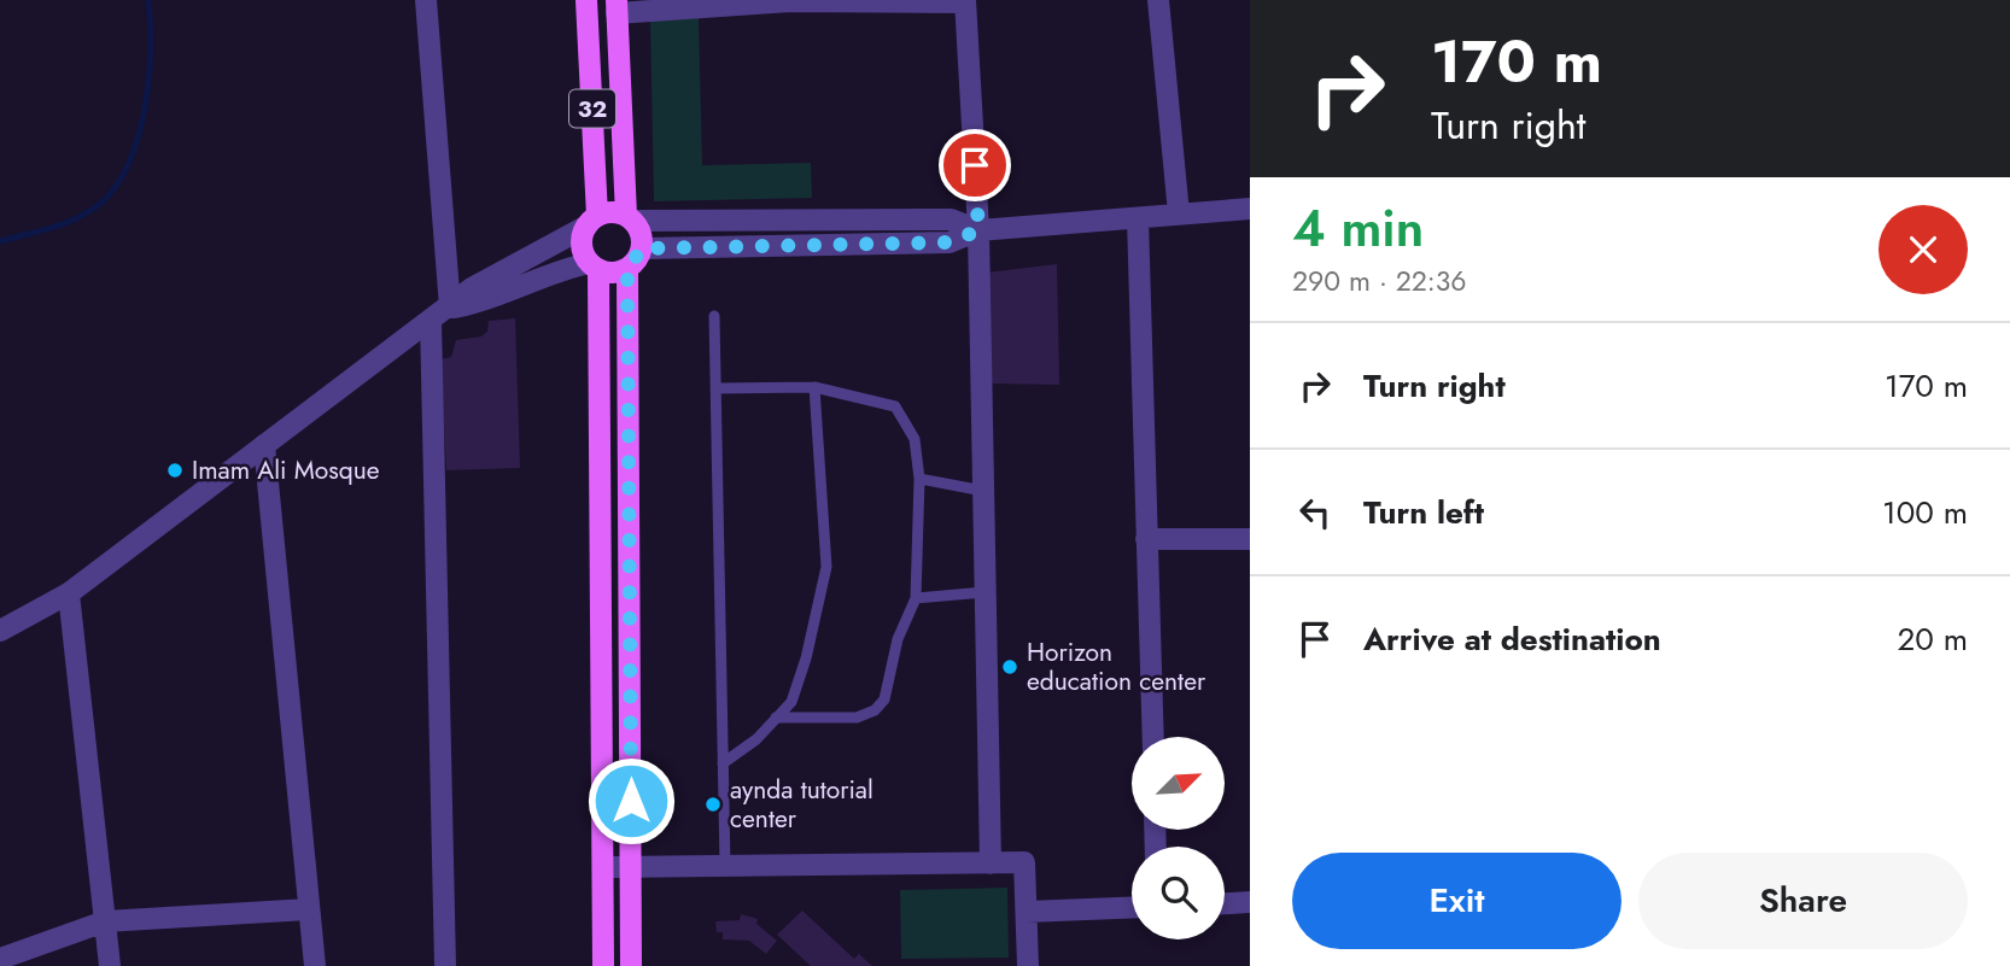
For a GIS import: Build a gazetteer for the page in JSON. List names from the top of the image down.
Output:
{
  "streets": {
    "main road": ["32"]
  },
  "places": ["Imam Ali Mosque", "Horizon education center", "aynda tutorial center"],
  "north": "top right",
  "page": {
    "turn": ["170 m", "Turn right"],
    "heading": ["4 min", "290 m · 22:36"],
    "list": [
      {
        "name": "Turn right",
        "value": "170 m"
      },
      {
        "name": "Turn left",
        "value": "100 m"
      },
      {
        "name": "Arrive at destination",
        "value": "20 m"
      }
    ],
    "buttons": ["Exit", "Share"]
  }
}
